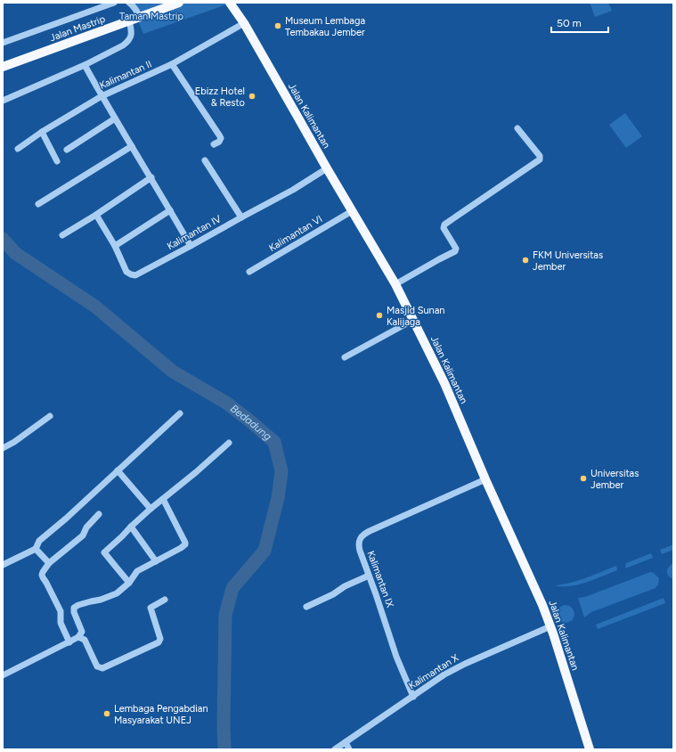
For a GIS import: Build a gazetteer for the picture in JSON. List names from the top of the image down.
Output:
{
  "streets": {
    "main road": ["Jalan Mastrip", "Jalan Kalimantan"],
    "street": [
      "Kalimantan II",
      "Kalimantan IV",
      "Kalimantan VI",
      "Kalimantan IX",
      "Kalimantan X"
    ]
  },
  "crossings": [
    ["Kalimantan II", "Jalan Kalimantan"],
    ["Jalan Kalimantan", "Kalimantan IV"],
    ["Jalan Kalimantan", "Kalimantan VI"],
    ["Jalan Kalimantan", "Kalimantan IX"],
    ["Jalan Kalimantan", "Kalimantan X"],
    ["Kalimantan IX", "Kalimantan X"]
  ],
  "water": ["Bedadung"],
  "parks": ["Taman Mastrip"],
  "places": [
    "Museum Lembaga Tembakau Jember",
    "Ebizz Hotel & Resto",
    "FKM Universitas Jember",
    "Masjid Sunan Kalijaga",
    "Universitas Jember",
    "Lembaga Pengabdian Masyarakat UNEJ"
  ],
  "scale_bar": "50 m"
}
